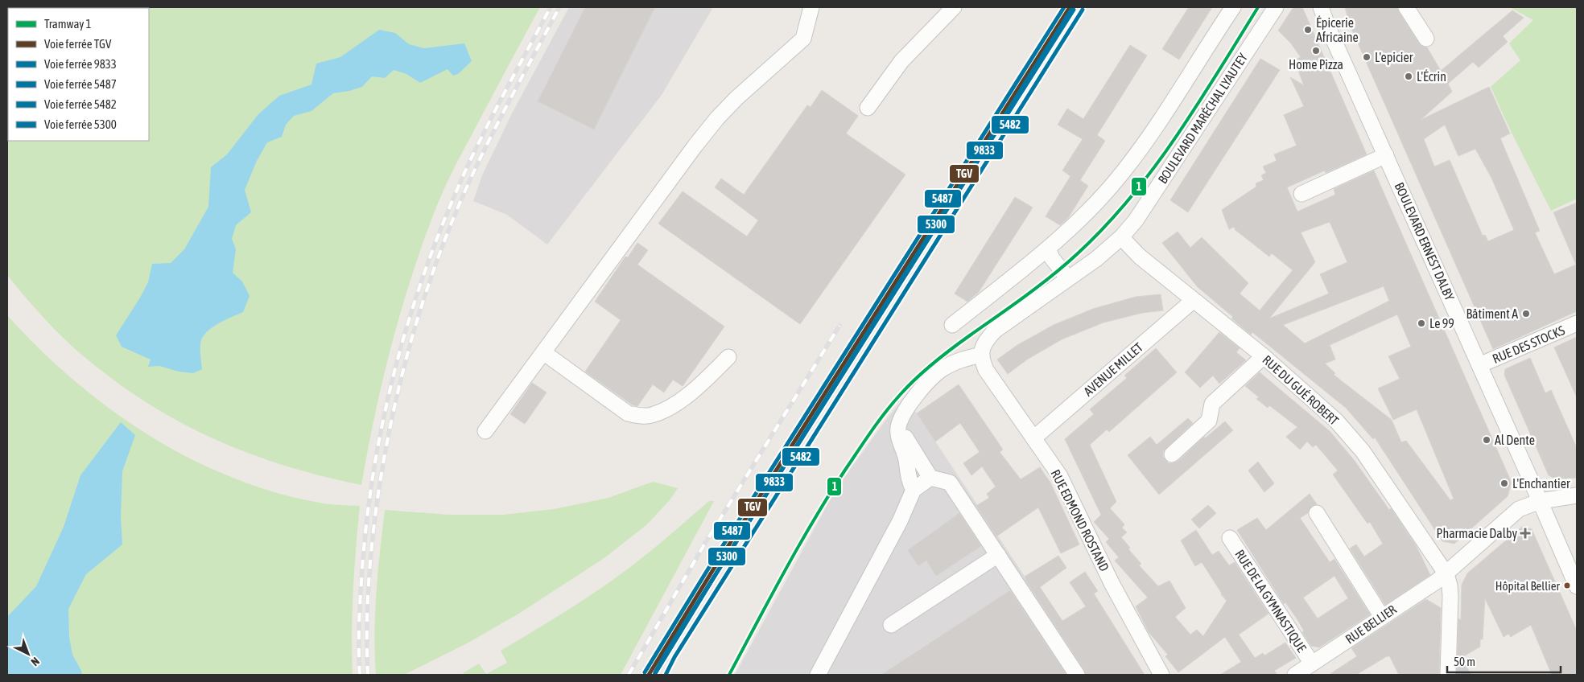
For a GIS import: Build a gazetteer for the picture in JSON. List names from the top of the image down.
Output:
{
  "streets": {
    "street": [
      "BOULEVARD MARÉCHAL LYAUTEY",
      "BOULEVARD ERNEST DALBY",
      "RUE DES STOCKS",
      "AVENUE MILLET",
      "RUE DU GUÉ ROBERT",
      "RUE EDMOND ROSTAND",
      "RUE DE LA GYMNASTIQUE",
      "RUE BELLIER"
    ]
  },
  "crossings": [
    ["BOULEVARD MARÉCHAL LYAUTEY", "RUE DU GUÉ ROBERT"],
    ["BOULEVARD MARÉCHAL LYAUTEY", "RUE EDMOND ROSTAND"],
    ["BOULEVARD ERNEST DALBY", "RUE DES STOCKS"],
    ["BOULEVARD ERNEST DALBY", "RUE BELLIER"],
    ["AVENUE MILLET", "RUE DU GUÉ ROBERT"],
    ["AVENUE MILLET", "RUE EDMOND ROSTAND"],
    ["RUE DU GUÉ ROBERT", "RUE BELLIER"],
    ["RUE DE LA GYMNASTIQUE", "RUE BELLIER"]
  ],
  "places": {
    "other": [
      "Épicerie Africaine",
      "Home Pizza",
      "L'epicier",
      "L'Écrin",
      "Bâtiment A",
      "Le 99",
      "Al Dente",
      "L'Enchantier",
      "Hôpital Bellier"
    ],
    "health": ["Pharmacie Dalby"]
  },
  "lines": [
    "tram line 1",
    "rail line TGV",
    "rail line 5487",
    "rail line 5300",
    "rail line 9833",
    "rail line 5482"
  ],
  "legend": [
    "Tramway 1",
    "Voie ferrée TGV",
    "Voie ferrée 9833",
    "Voie ferrée 5487",
    "Voie ferrée 5482",
    "Voie ferrée 5300"
  ],
  "scale_bar": "50 m",
  "north": "bottom right"
}
